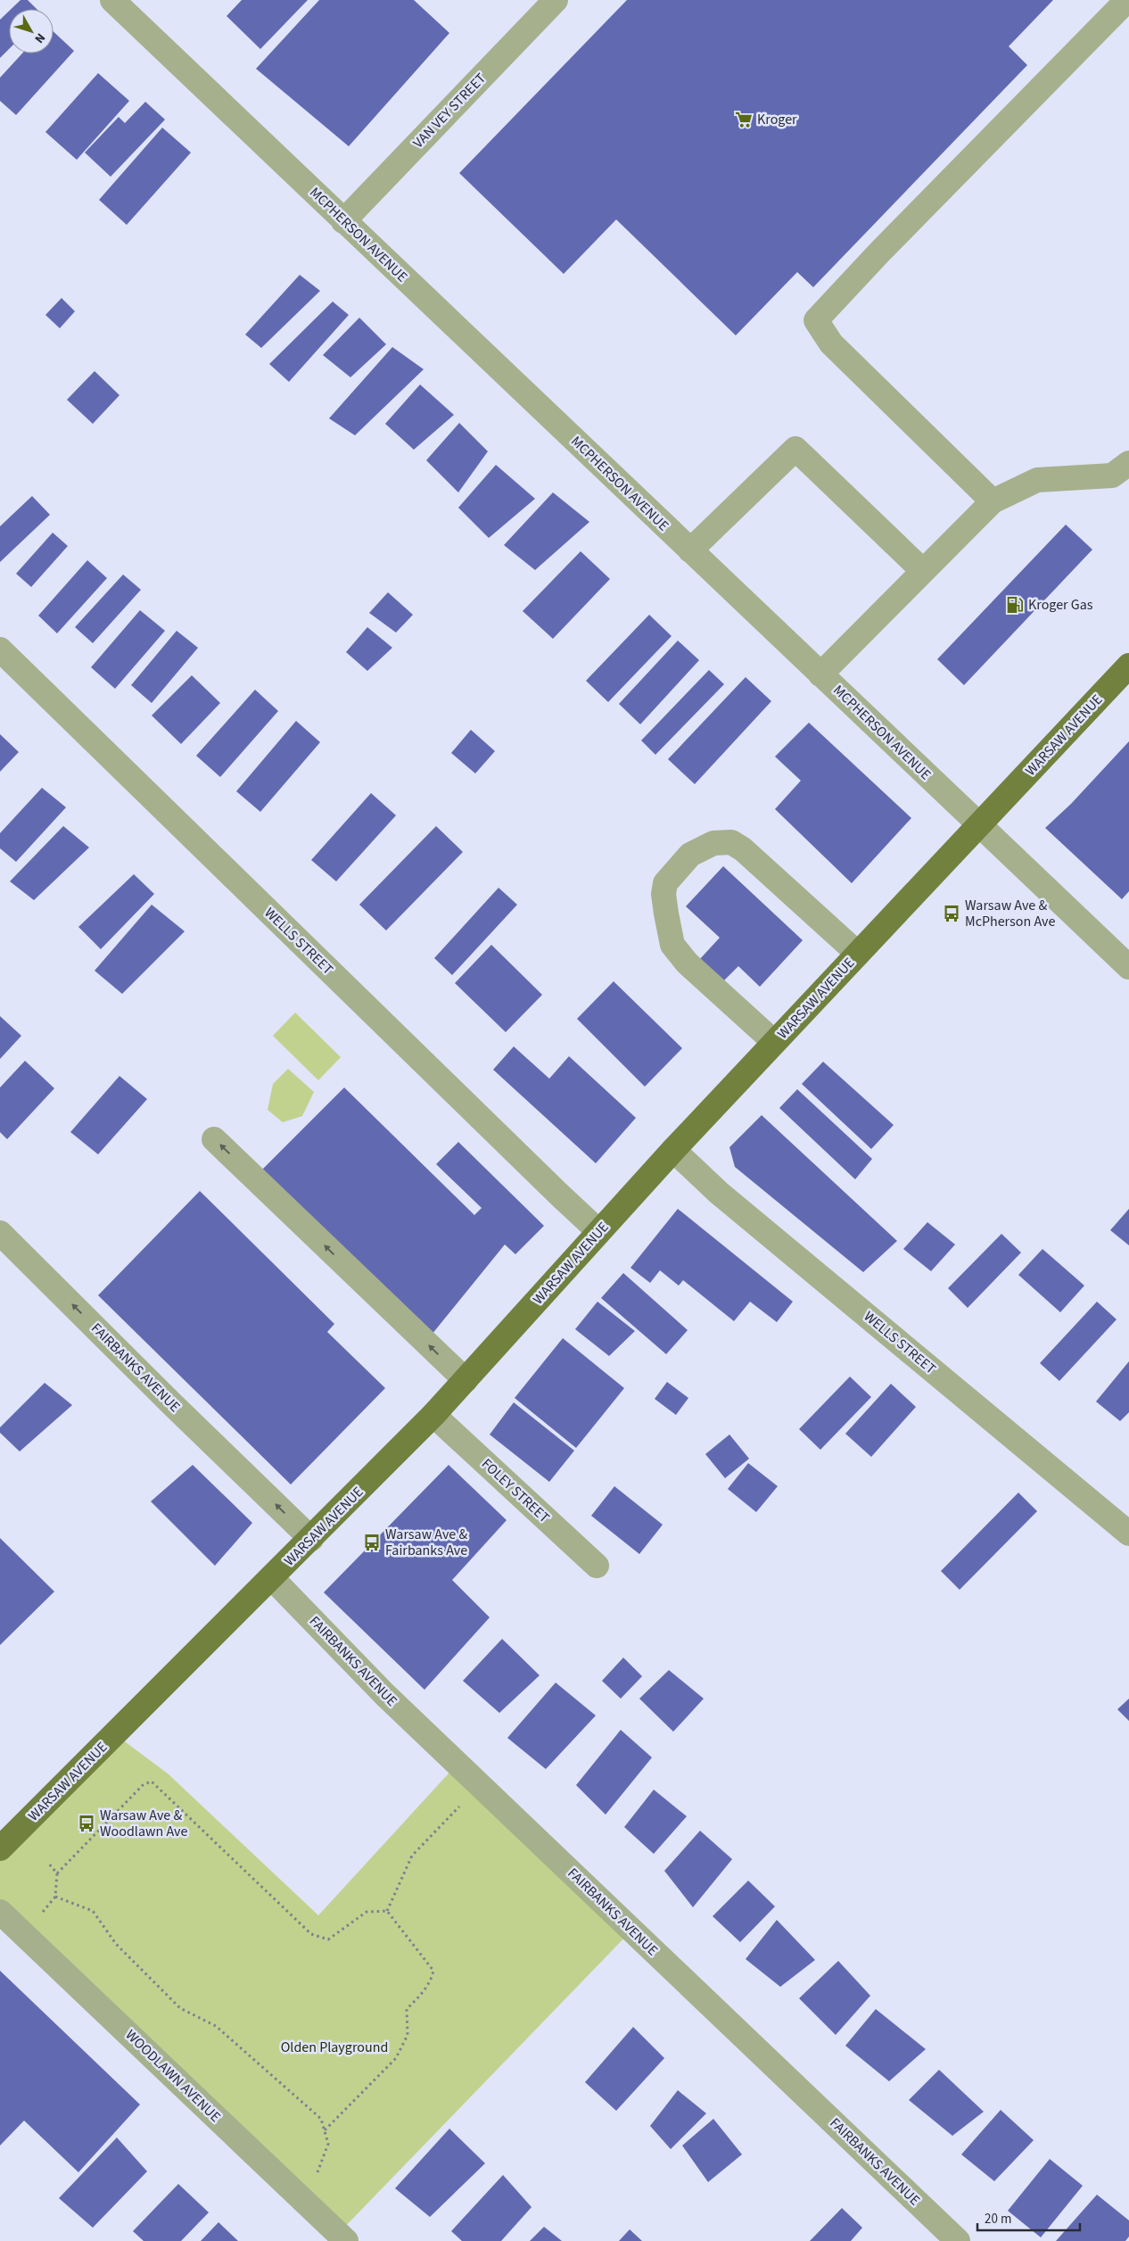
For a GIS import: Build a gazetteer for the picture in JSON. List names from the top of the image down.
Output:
{
  "streets": {
    "main road": ["WARSAW AVENUE"],
    "street": [
      "VAN VEY STREET",
      "MCPHERSON AVENUE",
      "WELLS STREET",
      "FAIRBANKS AVENUE",
      "FOLEY STREET",
      "WOODLAWN AVENUE"
    ]
  },
  "crossings": [
    ["VAN VEY STREET", "MCPHERSON AVENUE"],
    ["MCPHERSON AVENUE", "WARSAW AVENUE"],
    ["WARSAW AVENUE", "WELLS STREET"],
    ["WARSAW AVENUE", "FAIRBANKS AVENUE"],
    ["WARSAW AVENUE", "FOLEY STREET"]
  ],
  "parks": ["Olden Playground"],
  "places": {
    "supermarket": ["Kroger"],
    "fuel station": ["Kroger Gas"],
    "bus stop": ["Warsaw Ave & McPherson Ave", "Warsaw Ave & Fairbanks Ave", "Warsaw Ave & Woodlawn Ave"]
  },
  "scale_bar": "20 m",
  "north": "bottom right"
}
